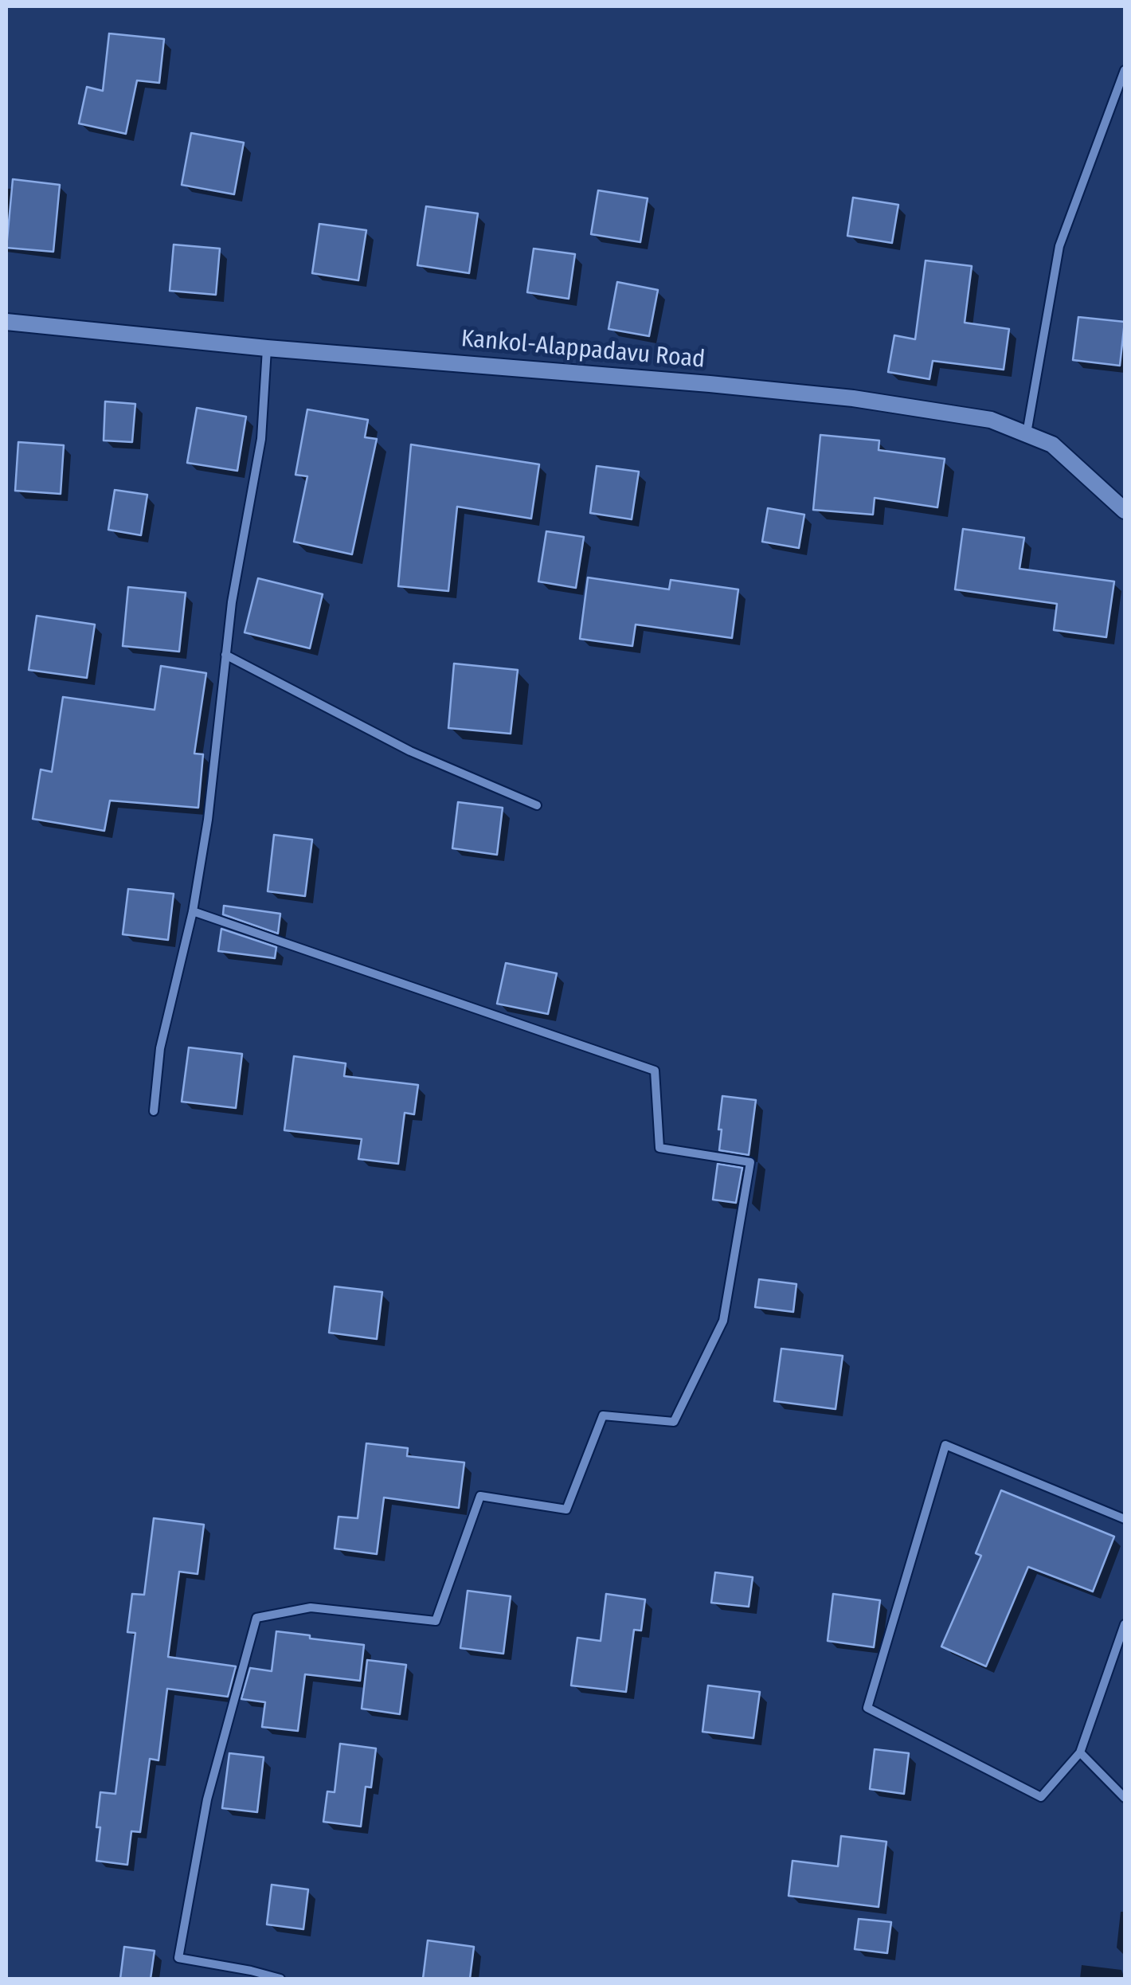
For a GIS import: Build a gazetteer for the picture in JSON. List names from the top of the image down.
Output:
{
  "streets": {
    "main road": ["Kankol-Alappadavu Road"]
  }
}
